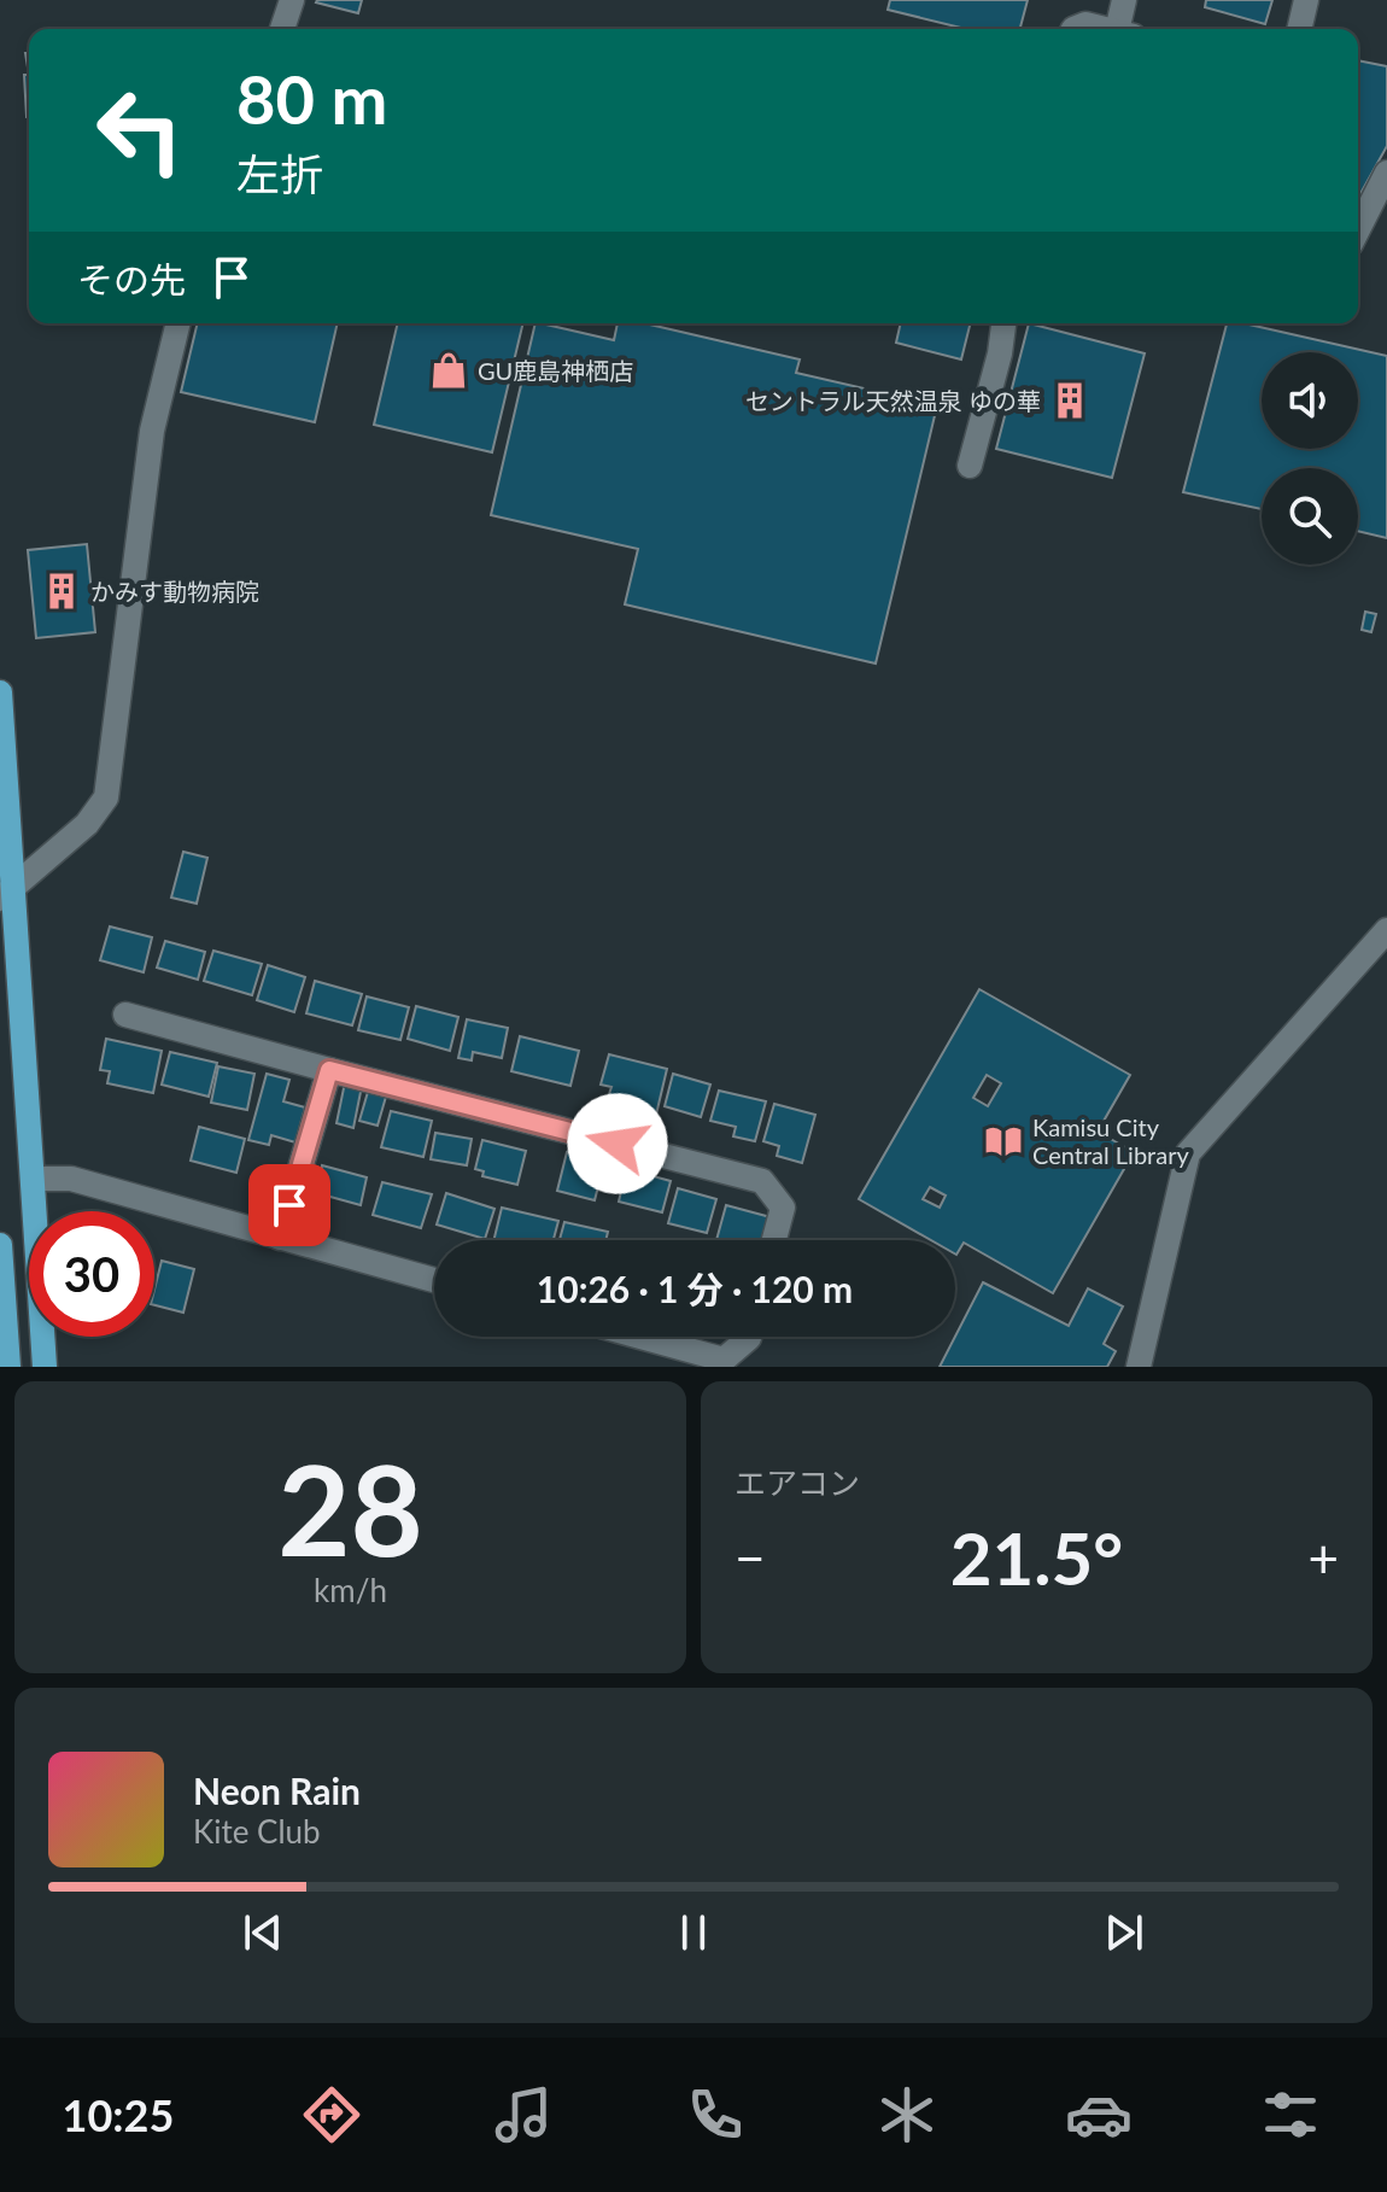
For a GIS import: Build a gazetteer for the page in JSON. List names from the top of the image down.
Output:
{
  "places": {
    "shop": ["GU鹿島神栖店"],
    "building": ["セントラル天然温泉 ゆの華", "かみす動物病院"],
    "library": ["Kamisu City Central Library"]
  },
  "page": {
    "turn": ["80 m", "左折"],
    "then": "その先",
    "limit": "30",
    "trip": "10:26 · 1 分 · 120 m",
    "tile": [
      ["28", "km/h"],
      "エアコン"
    ],
    "heat": ["−", "21.5°", "+"],
    "song": ["Neon Rain", "Kite Club"],
    "tabs": "10:25"
  }
}
